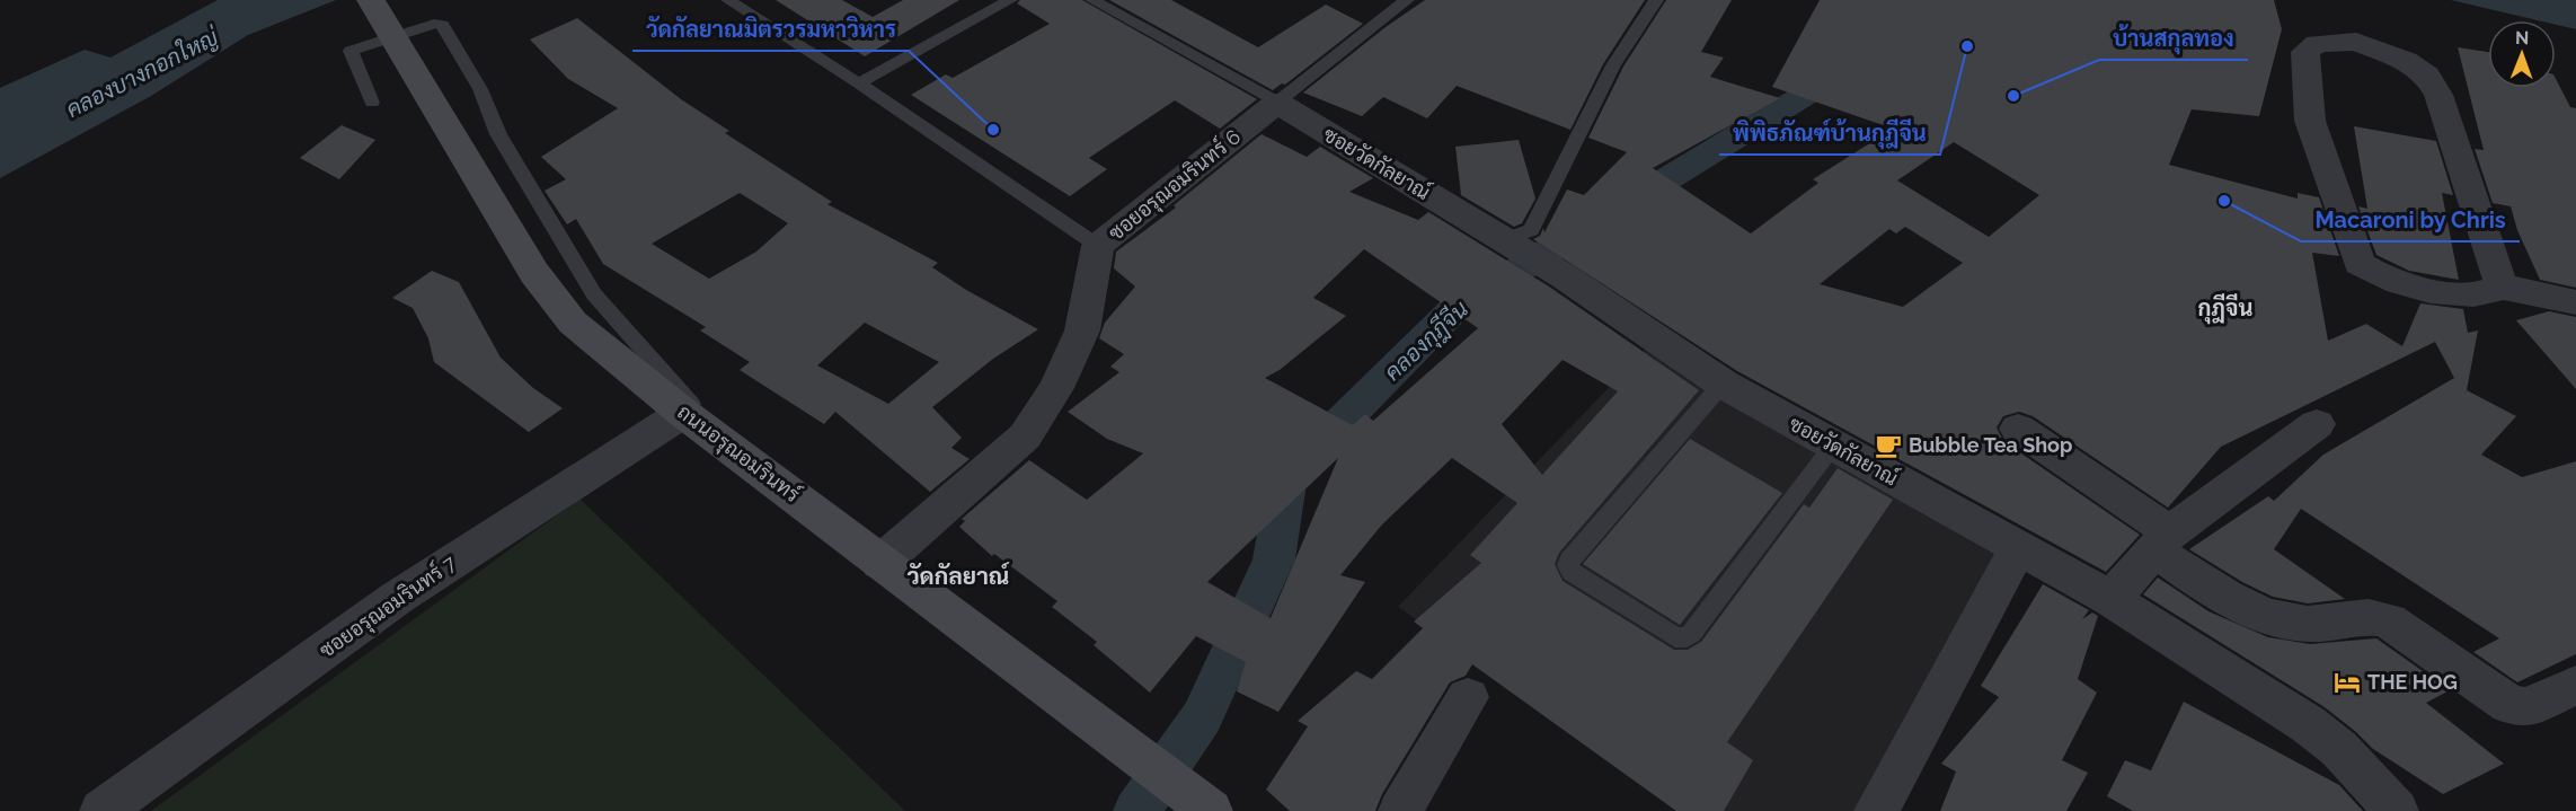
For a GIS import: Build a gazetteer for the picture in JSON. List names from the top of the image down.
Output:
{
  "streets": {
    "main road": ["ถนนอรุณอมรินทร์"],
    "street": ["ซอยวัดกัลยาณ์", "ซอยอรุณอมรินทร์ 6", "ซอยอรุณอมรินทร์ 7"]
  },
  "crossings": [
    ["ซอยวัดกัลยาณ์", "ซอยอรุณอมรินทร์ 6"],
    ["ซอยอรุณอมรินทร์ 6", "ถนนอรุณอมรินทร์"],
    ["ถนนอรุณอมรินทร์", "ซอยอรุณอมรินทร์ 7"]
  ],
  "districts": ["กุฎีจีน", "วัดกัลยาณ์"],
  "water": ["คลองบางกอกใหญ่", "คลองกุฎีจีน"],
  "places": {
    "other": [
      "พิพิธภัณฑ์บ้านกุฎีจีน",
      "บ้านสกุลทอง",
      "วัดกัลยาณมิตรวรมหาวิหาร",
      "Macaroni by Chris"
    ],
    "cafe": ["Bubble Tea Shop"],
    "hotel": ["THE HOG"]
  },
  "north": "top"
}
